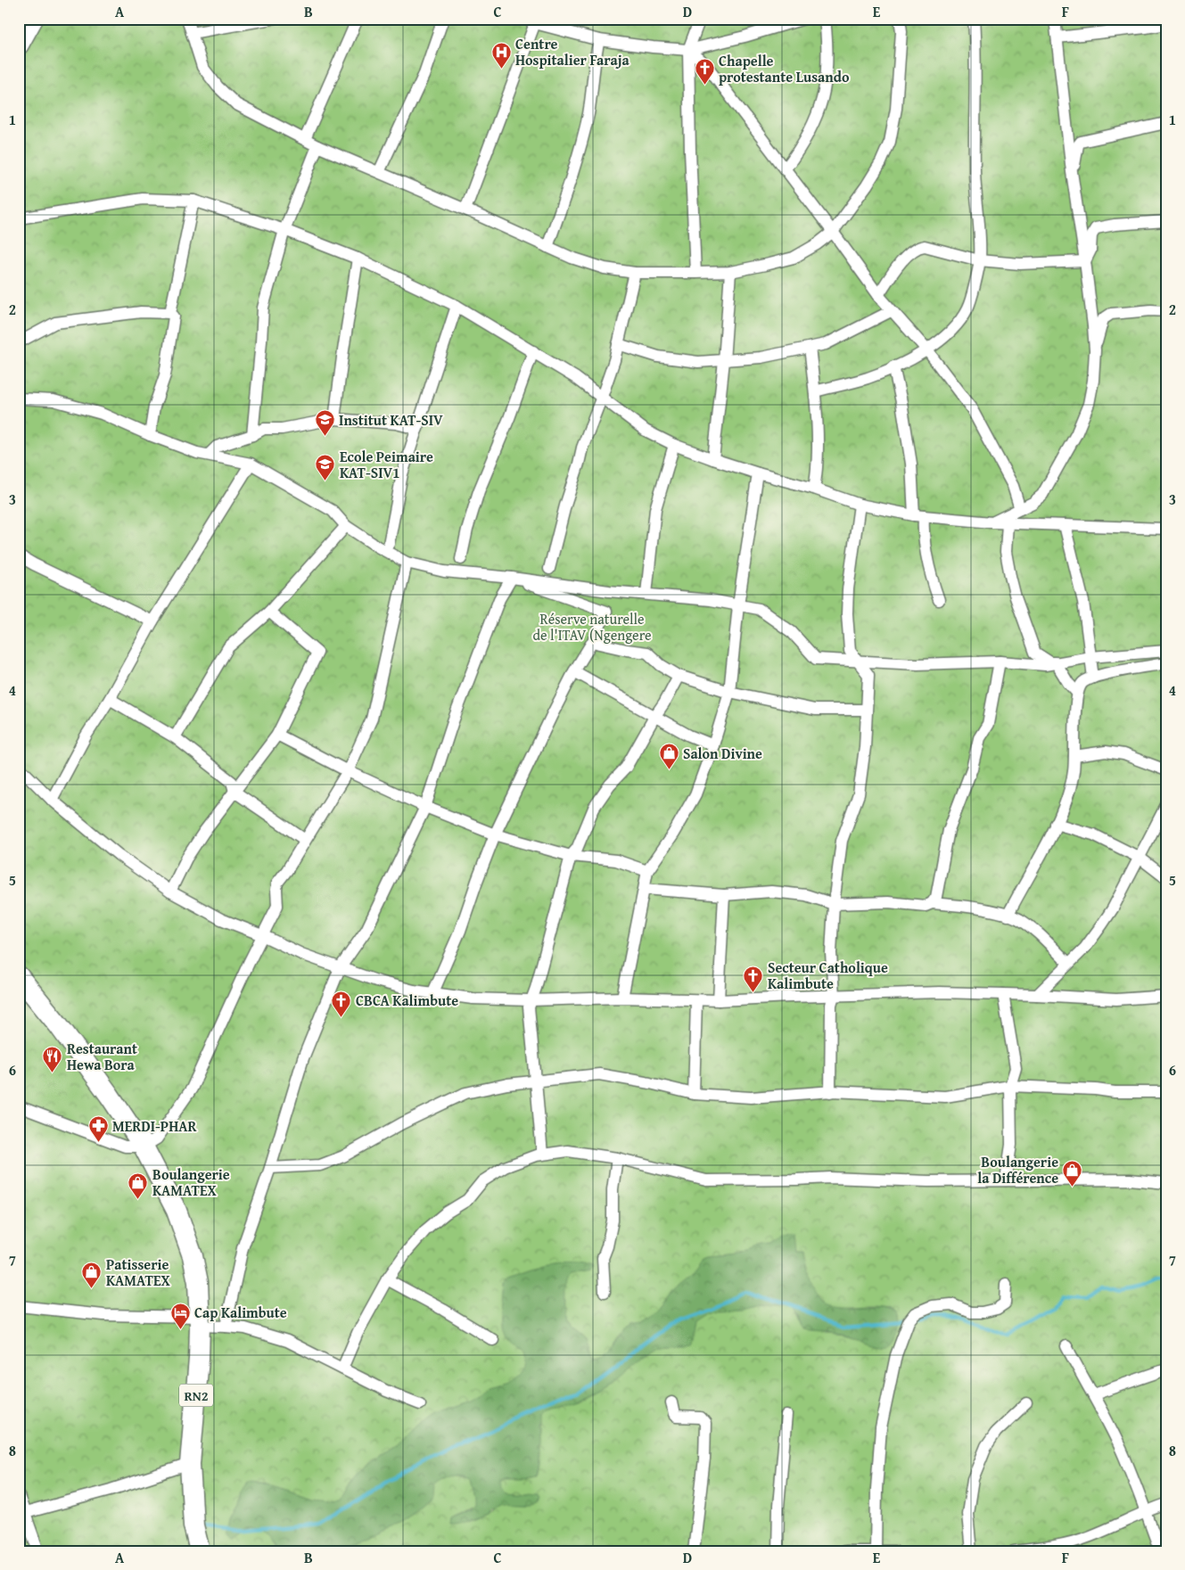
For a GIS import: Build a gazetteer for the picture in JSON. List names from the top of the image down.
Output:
{
  "streets": {
    "highway": ["RN2"]
  },
  "parks": ["Réserve naturelle de l'ITAV (Ngengere"],
  "places": {
    "hospital": ["Centre Hospitalier Faraja"],
    "church": ["Chapelle protestante Lusando", "Secteur Catholique Kalimbute", "CBCA Kalimbute"],
    "school or university": ["Institut KAT-SIV", "Ecole Peimaire KAT-SIV1"],
    "shop": [
      "Salon Divine",
      "Boulangerie la Différence",
      "Boulangerie KAMATEX",
      "Patisserie KAMATEX"
    ],
    "restaurant": ["Restaurant Hewa Bora"],
    "pharmacy": ["MERDI-PHAR"],
    "hotel": ["Cap Kalimbute"]
  },
  "grid": {
    "columns": [
      "A",
      "B",
      "C",
      "D",
      "E",
      "F"
    ],
    "rows": [
      "1",
      "2",
      "3",
      "4",
      "5",
      "6",
      "7",
      "8"
    ]
  }
}
